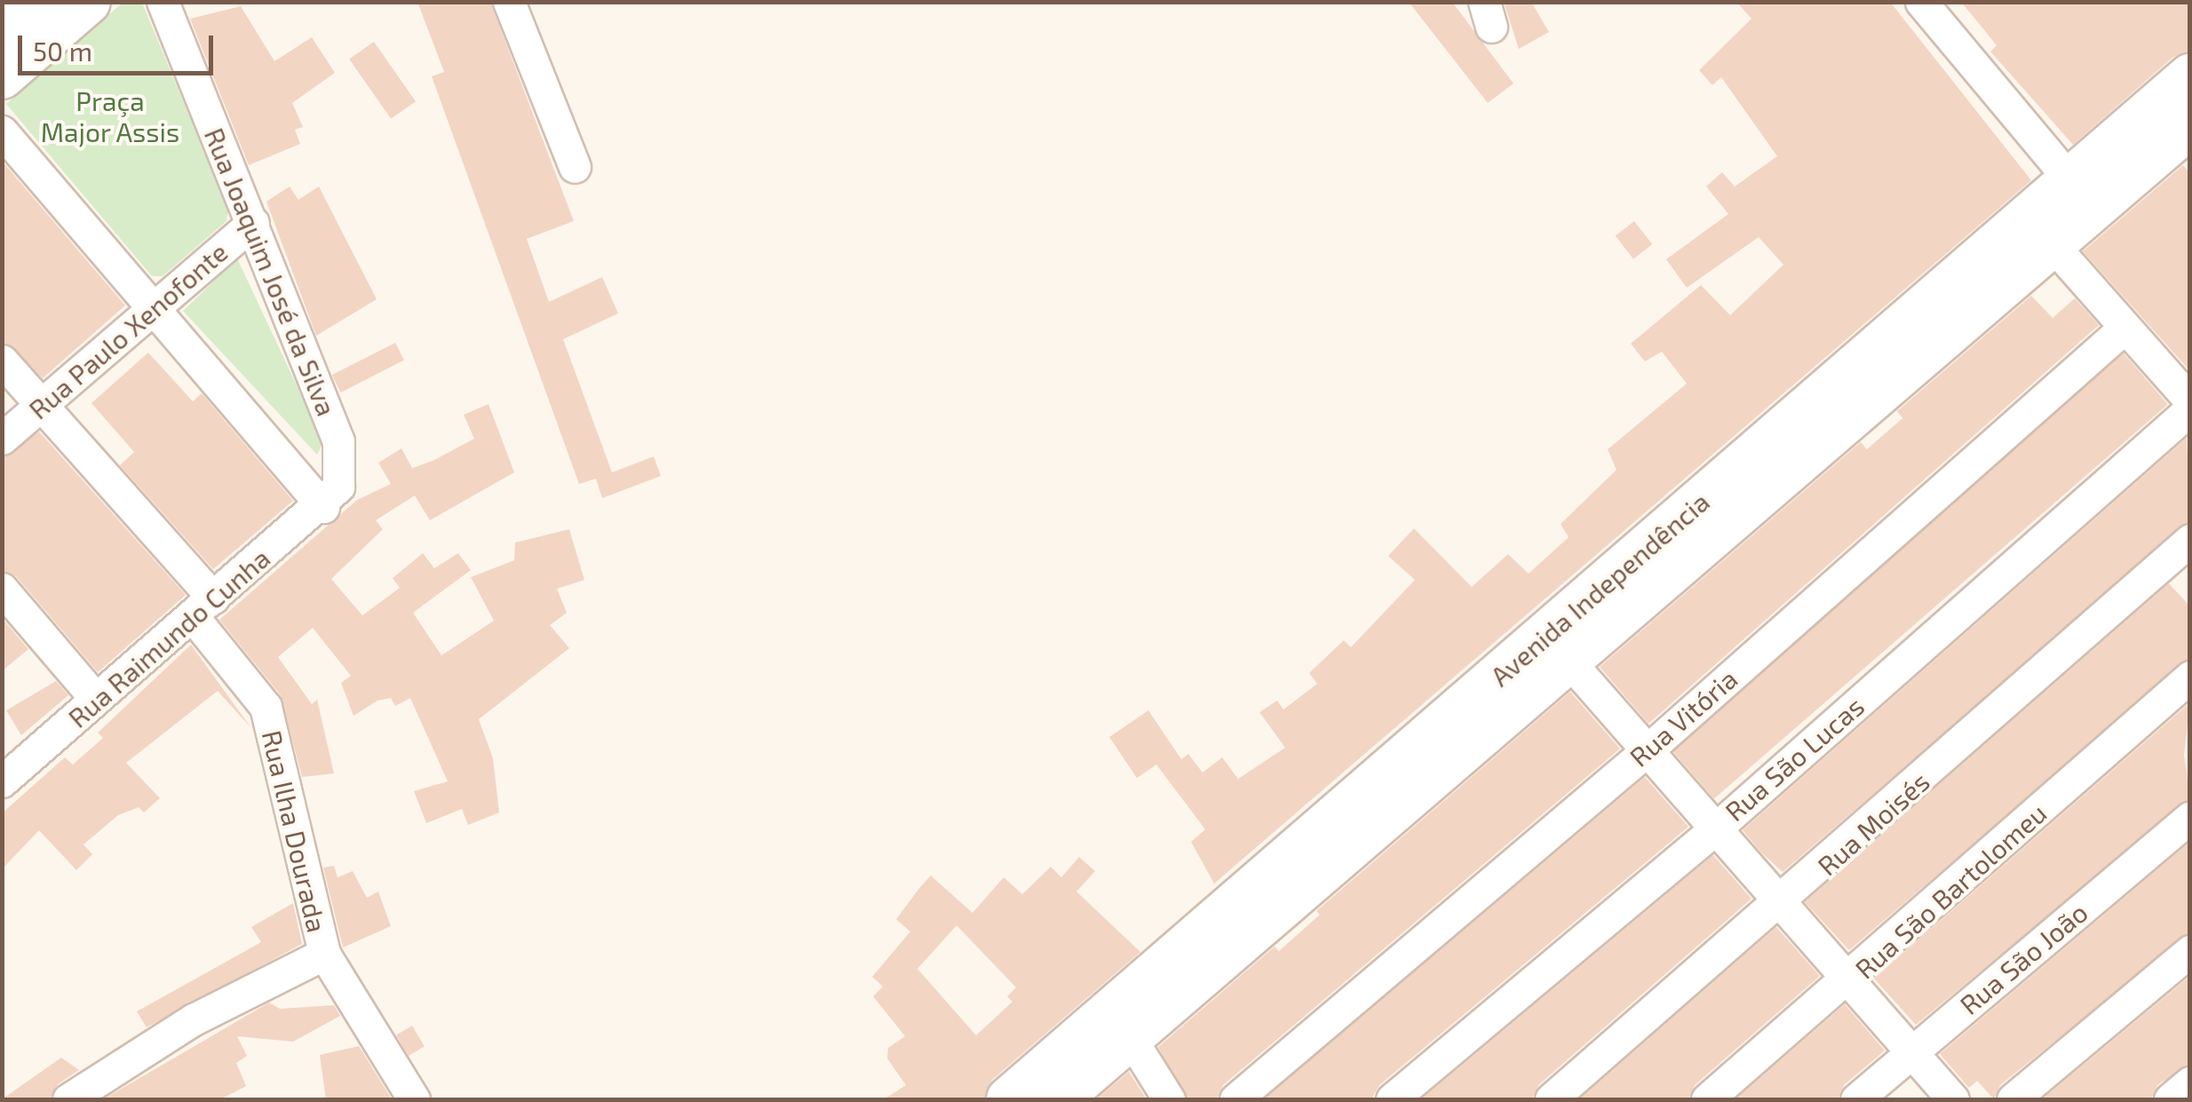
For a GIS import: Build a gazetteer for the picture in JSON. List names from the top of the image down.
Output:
{
  "streets": {
    "main road": ["Avenida Independência"],
    "street": [
      "Rua Joaquim José da Silva",
      "Rua Paulo Xenofonte",
      "Rua Raimundo Cunha",
      "Rua Vitória",
      "Rua São Lucas",
      "Rua Moisés",
      "Rua Ilha Dourada",
      "Rua São Bartolomeu",
      "Rua São João"
    ]
  },
  "crossings": [
    ["Rua Joaquim José da Silva", "Rua Paulo Xenofonte"],
    ["Rua Joaquim José da Silva", "Rua Raimundo Cunha"],
    ["Rua Paulo Xenofonte", "Rua Ilha Dourada"],
    ["Rua Raimundo Cunha", "Rua Ilha Dourada"]
  ],
  "parks": ["Praça Major Assis"],
  "scale_bar": "50 m"
}
